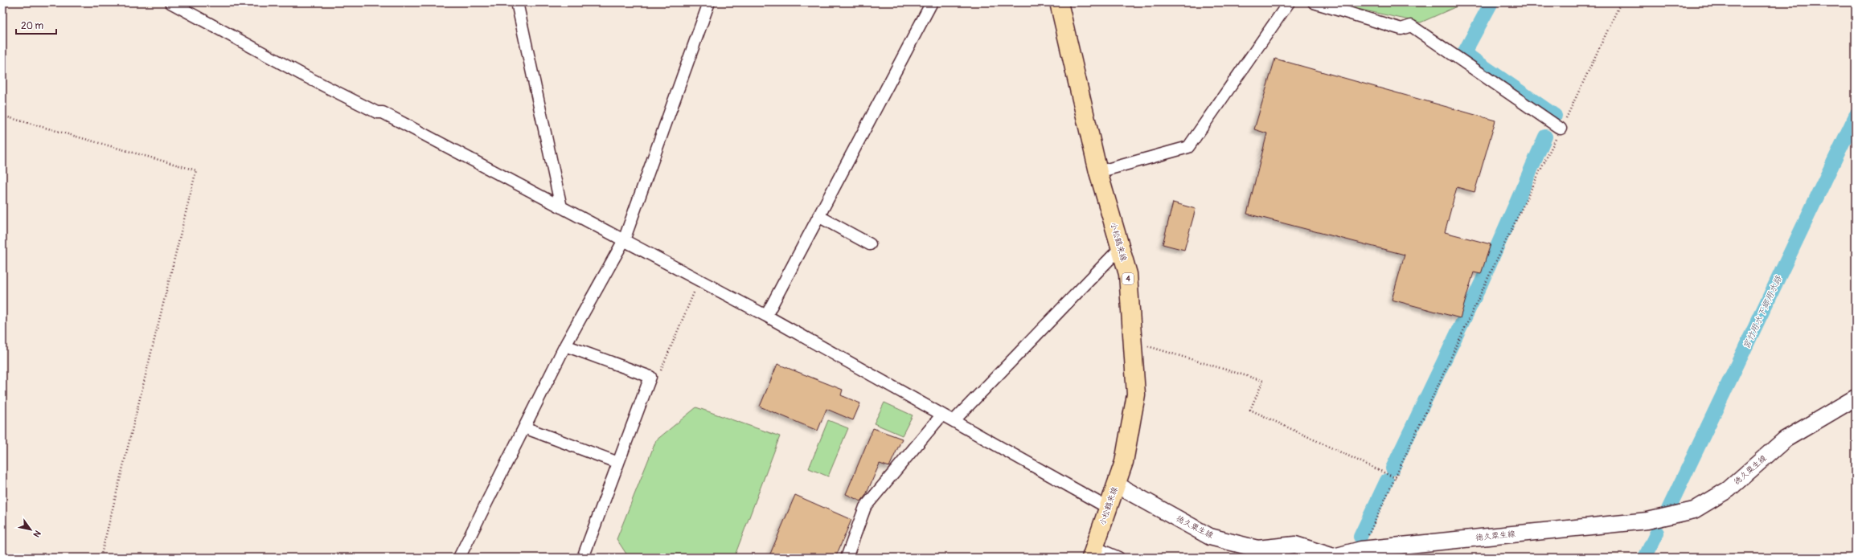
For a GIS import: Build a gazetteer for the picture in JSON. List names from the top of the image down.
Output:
{
  "streets": {
    "main road": ["小松鶴来線", "4", "徳久粟生線"]
  },
  "crossings": [
    ["小松鶴来線", "徳久粟生線"]
  ],
  "water": ["宮竹用水下郷用水路"],
  "scale_bar": "20 m",
  "north": "bottom right"
}
